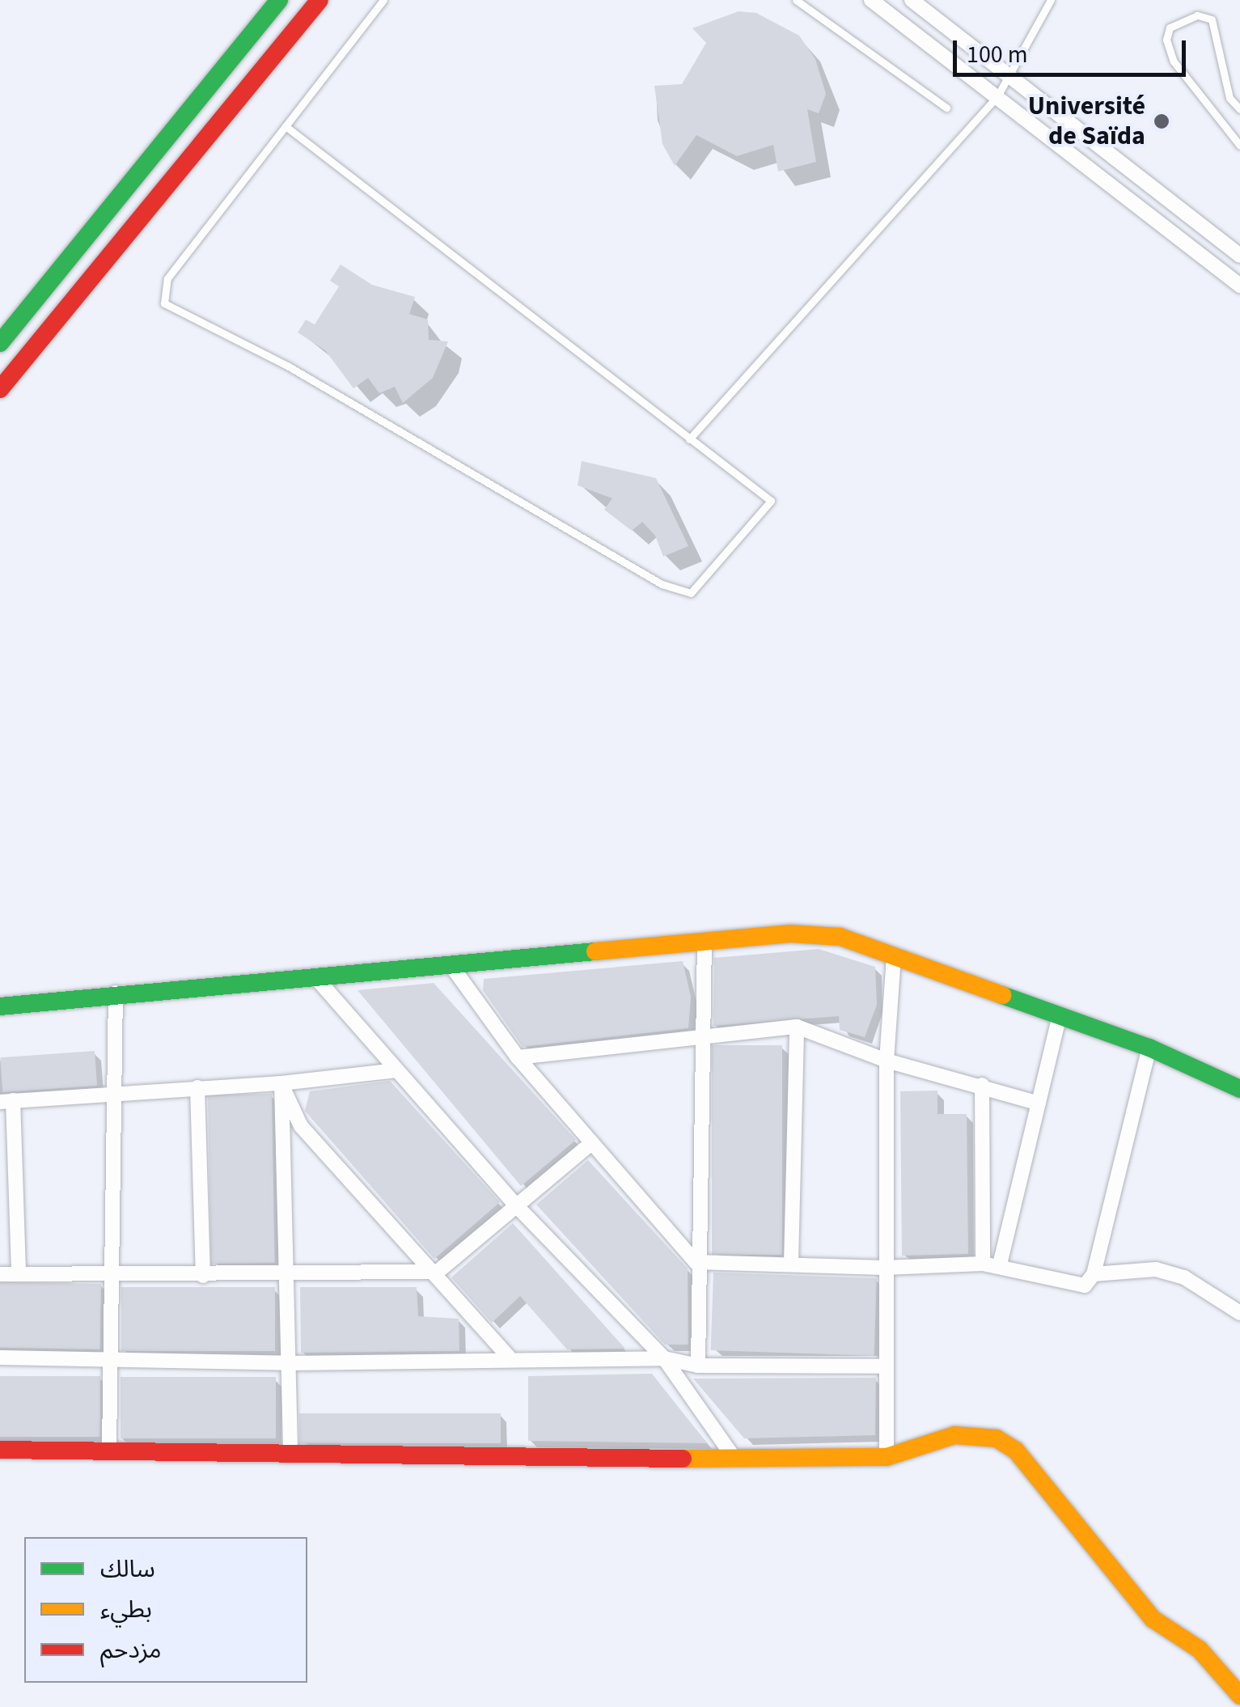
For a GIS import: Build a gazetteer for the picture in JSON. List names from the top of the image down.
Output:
{
  "places": ["Université de Saïda"],
  "legend": ["سالك", "بطيء", "مزدحم"],
  "scale_bar": "100 m"
}
